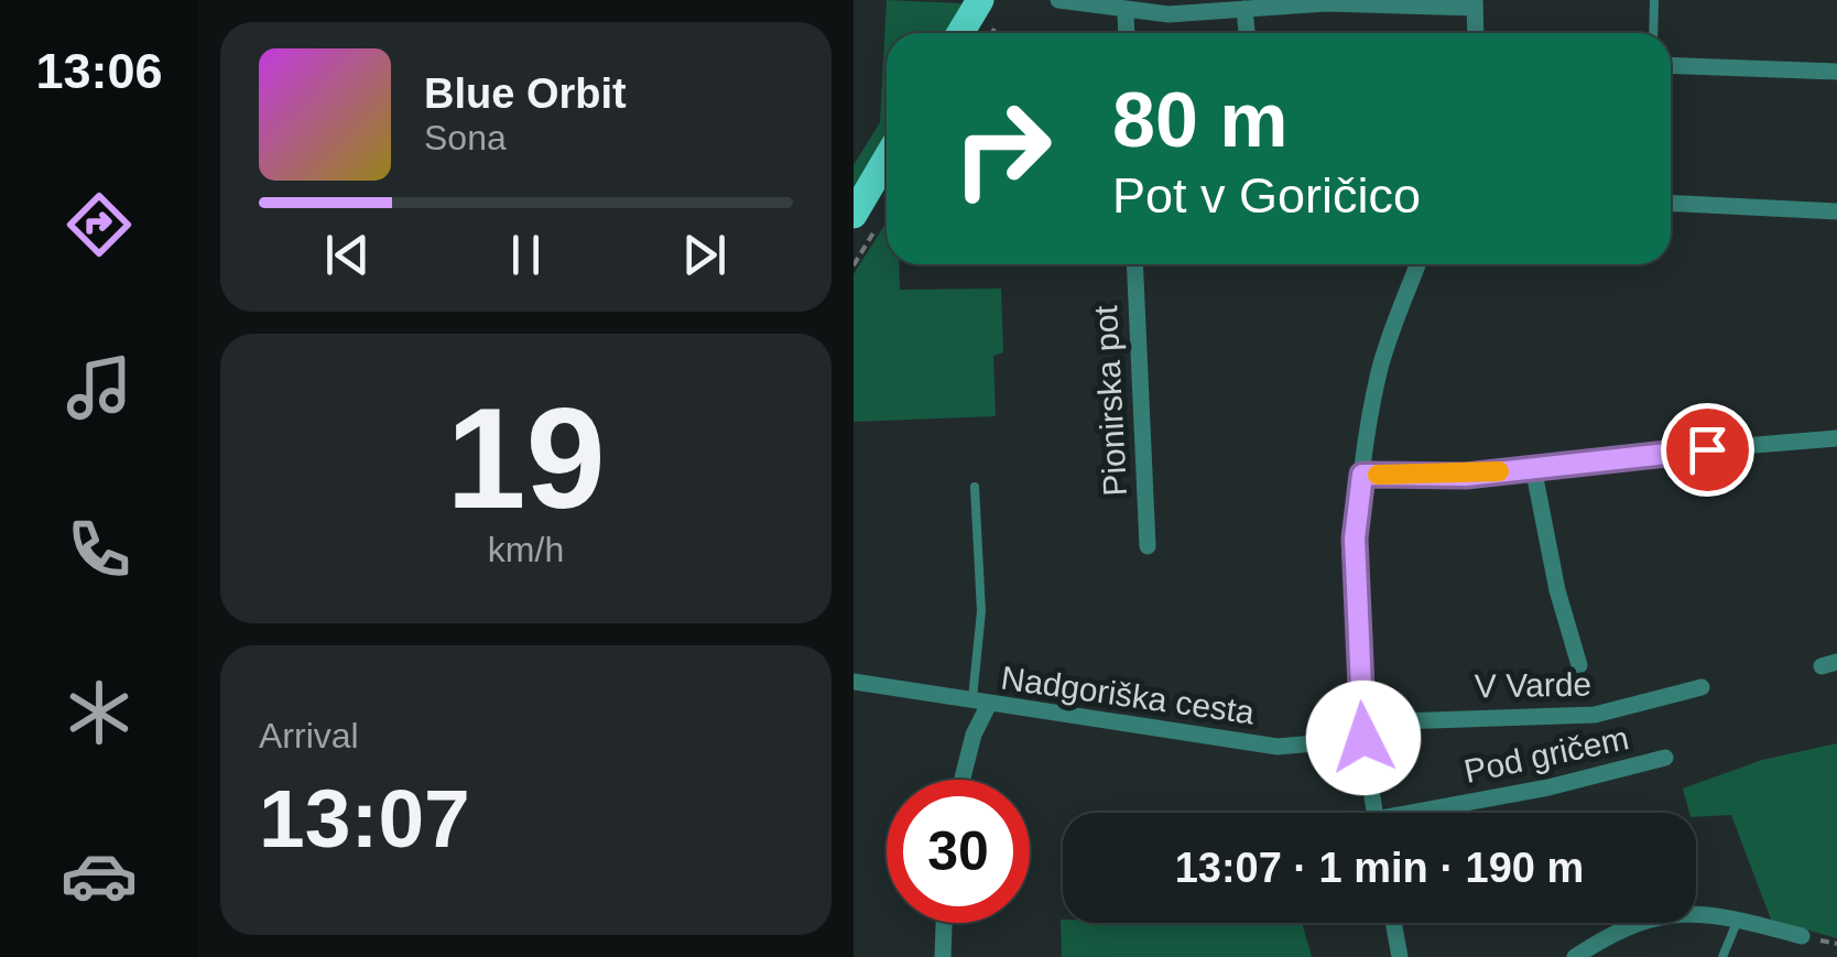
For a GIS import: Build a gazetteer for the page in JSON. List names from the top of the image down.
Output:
{
  "streets": {
    "street": [
      "Pionirska pot",
      "V Varde",
      "Nadgoriška cesta",
      "Pod gričem"
    ]
  },
  "crossings": [
    ["V Varde", "Nadgoriška cesta"],
    ["V Varde", "Pod gričem"],
    ["Nadgoriška cesta", "Pod gričem"]
  ],
  "page": {
    "tabs": "13:06",
    "turn": ["80 m", "Pot v Goričico"],
    "song": ["Blue Orbit", "Sona"],
    "tile": [
      ["19", "km/h"],
      ["Arrival", "13:07"]
    ],
    "limit": "30",
    "trip": "13:07 · 1 min · 190 m"
  }
}
